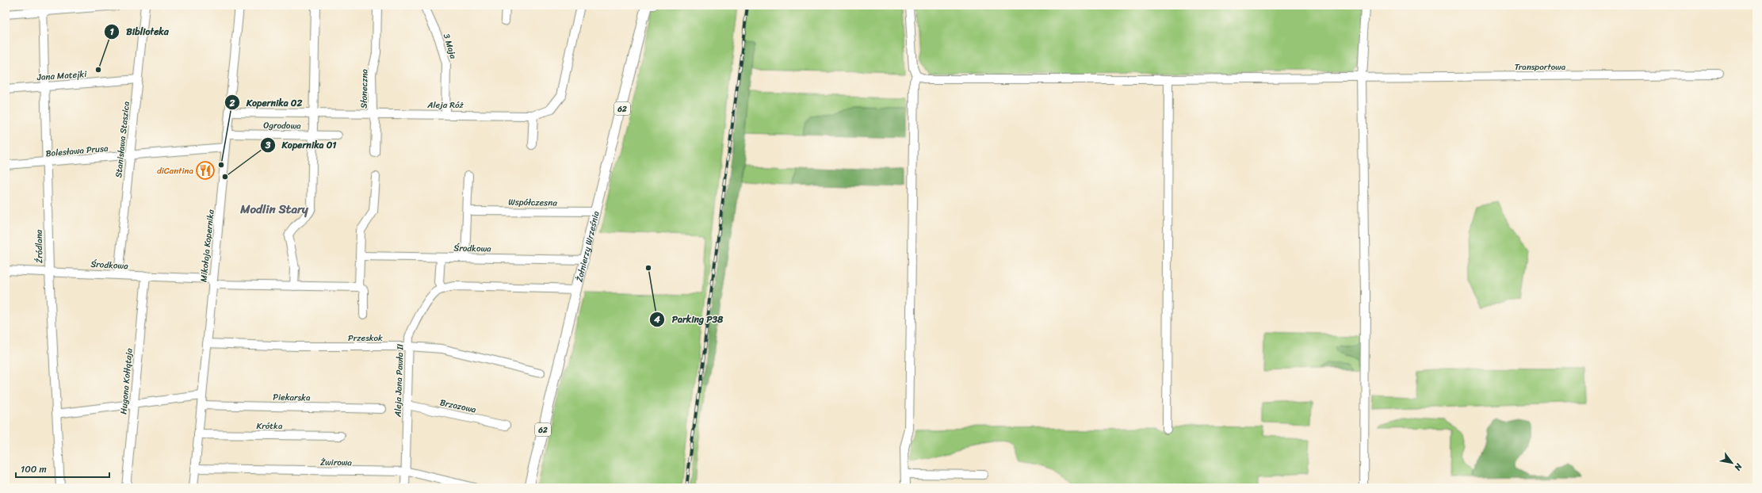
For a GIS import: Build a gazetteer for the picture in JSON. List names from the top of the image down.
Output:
{
  "streets": {
    "main road": ["62", "Żołnierzy Września"],
    "street": [
      "3 Maja",
      "Transportowa",
      "Jana Matejki",
      "Słoneczna",
      "Aleja Róż",
      "Ogrodowa",
      "Stanisława Staszica",
      "Bolesława Prusa",
      "Współczesna",
      "Mikołaja Kopernika",
      "Źródlana",
      "Środkowa",
      "Przeskok",
      "Aleja Jana Pawła II",
      "Hugona Kołłątaja",
      "Piekarska",
      "Brzozowa",
      "Krótka",
      "Żwirowa"
    ]
  },
  "crossings": [
    ["3 Maja", "Aleja Róż"],
    ["Jana Matejki", "Stanisława Staszica"],
    ["Jana Matejki", "Źródlana"],
    ["Słoneczna", "Aleja Róż"],
    ["Aleja Róż", "Mikołaja Kopernika"],
    ["Ogrodowa", "Mikołaja Kopernika"],
    ["Stanisława Staszica", "Bolesława Prusa"],
    ["Stanisława Staszica", "Środkowa"],
    ["Bolesława Prusa", "Mikołaja Kopernika"],
    ["Bolesława Prusa", "Źródlana"],
    ["Współczesna", "Żołnierzy Września"],
    ["Mikołaja Kopernika", "Środkowa"],
    ["Mikołaja Kopernika", "Przeskok"],
    ["Mikołaja Kopernika", "Piekarska"],
    ["Mikołaja Kopernika", "Krótka"],
    ["Mikołaja Kopernika", "Żwirowa"],
    ["Źródlana", "Środkowa"],
    ["Żołnierzy Września", "Środkowa"],
    ["Żołnierzy Września", "Aleja Jana Pawła II"],
    ["Środkowa", "Hugona Kołłątaja"],
    ["Przeskok", "Aleja Jana Pawła II"],
    ["Aleja Jana Pawła II", "Brzozowa"],
    ["Aleja Jana Pawła II", "Żwirowa"]
  ],
  "districts": ["Modlin Stary"],
  "places": {
    "other": [
      "Biblioteka",
      "Kopernika 02",
      "Kopernika 01",
      "Parking P38"
    ],
    "restaurant": ["diCantina"]
  },
  "scale_bar": "100 m",
  "north": "bottom right"
}
